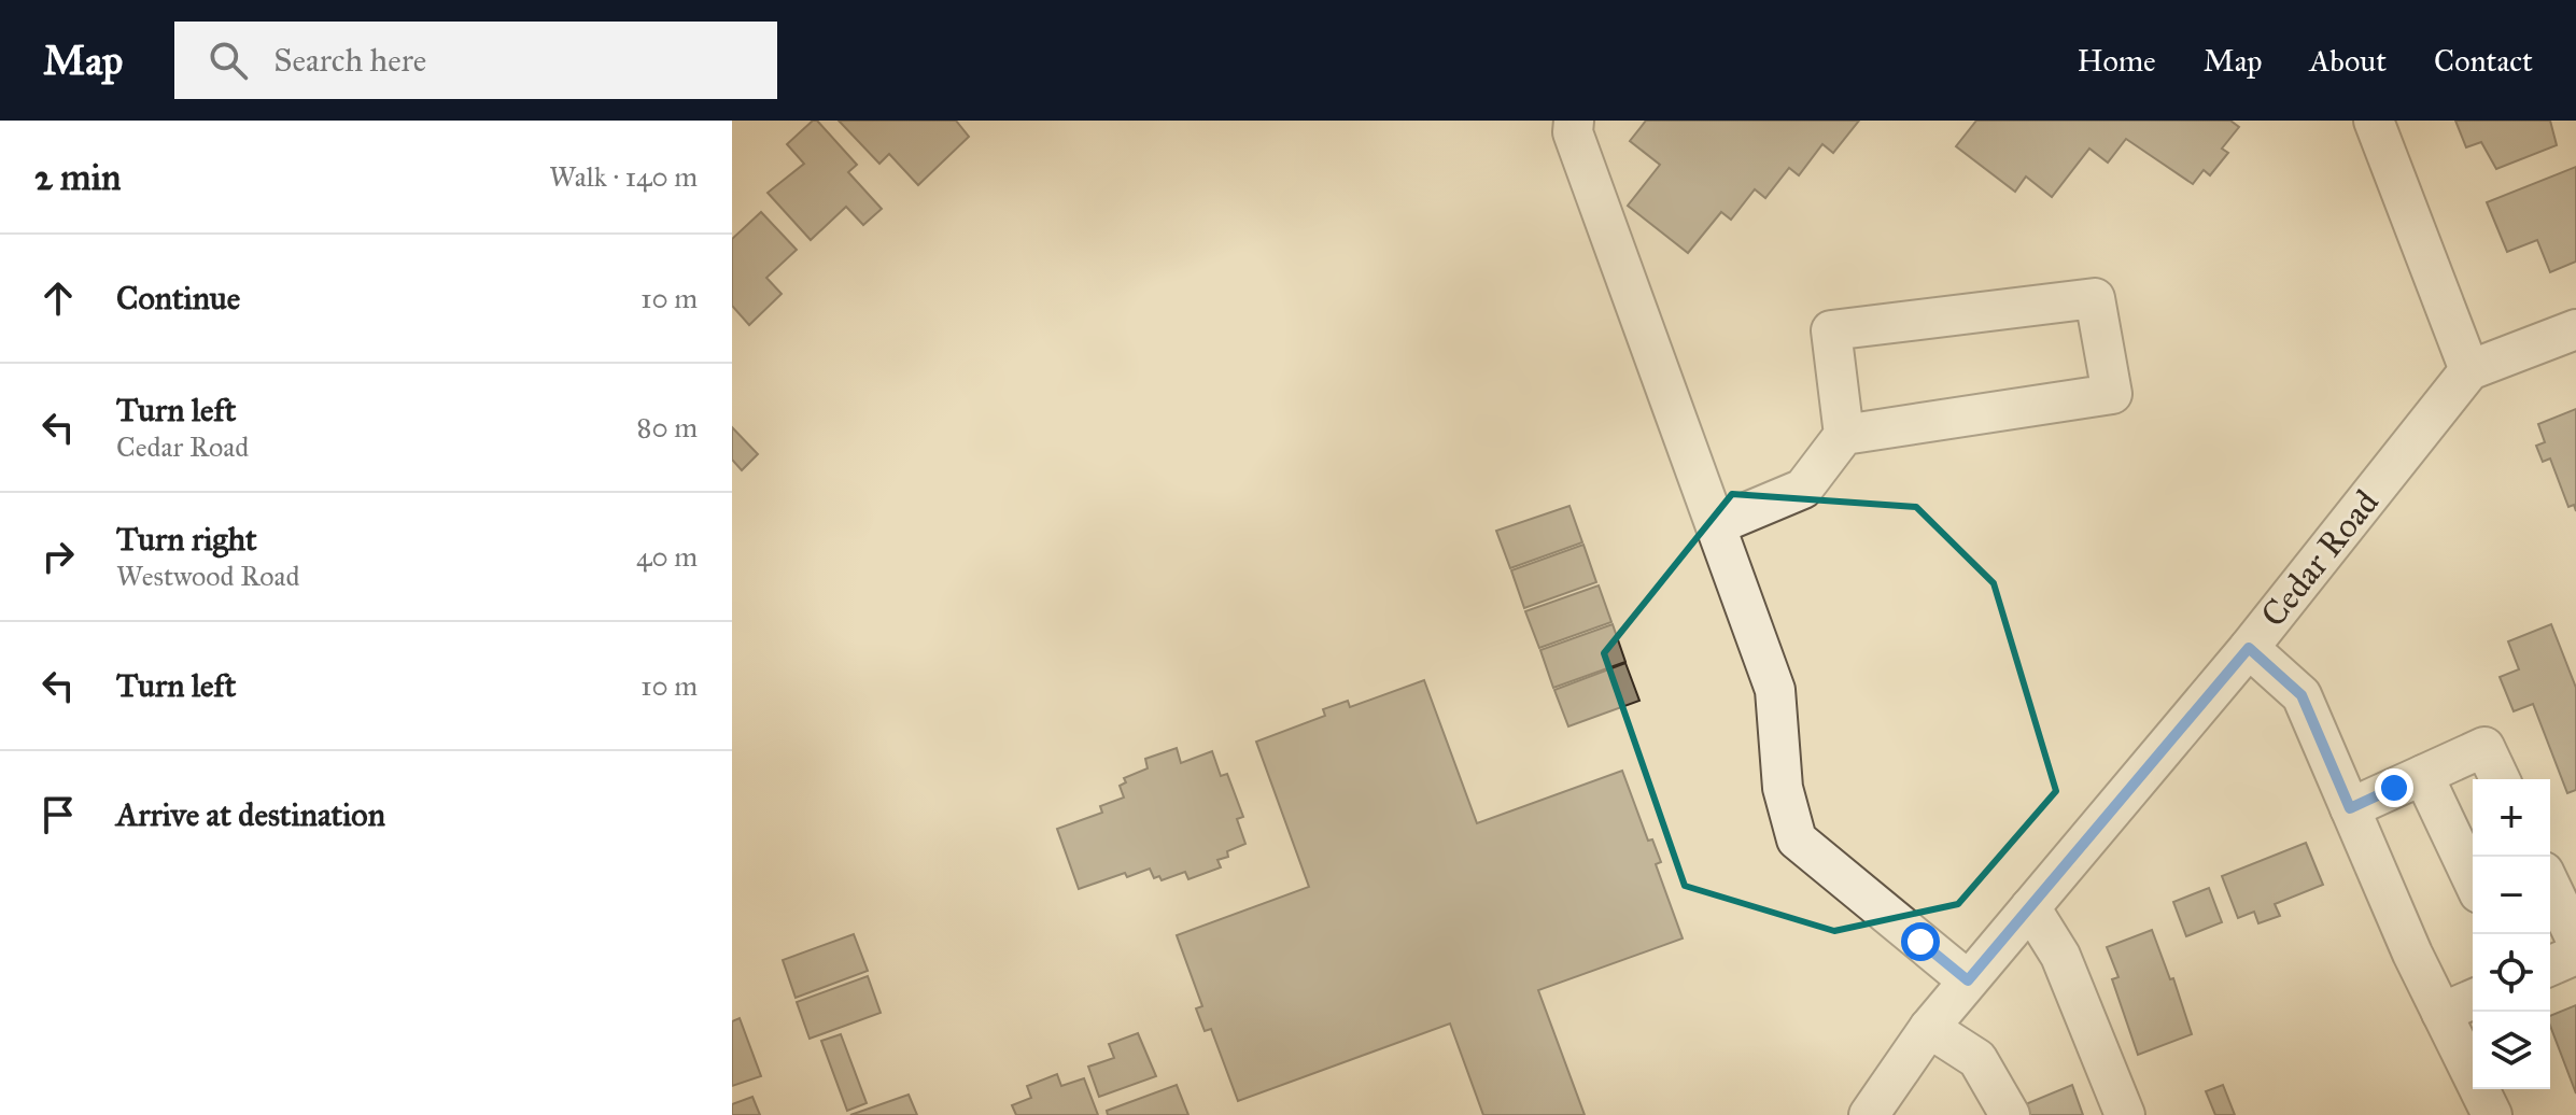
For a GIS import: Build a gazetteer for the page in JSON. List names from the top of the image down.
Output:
{
  "streets": {
    "street": ["Cedar Road"]
  },
  "page": {
    "header": "Map",
    "search": "Search here",
    "nav": [
      "Home",
      "Map",
      "About",
      "Contact"
    ],
    "heading": ["2 min", "Walk · 140 m"],
    "list": [
      ["Continue", "10 m"],
      ["Turn left", "Cedar Road", "80 m"],
      ["Turn right", "Westwood Road", "40 m"],
      ["Turn left", "10 m"],
      "Arrive at destination"
    ],
    "map_buttons": ["+", "−"]
  }
}
